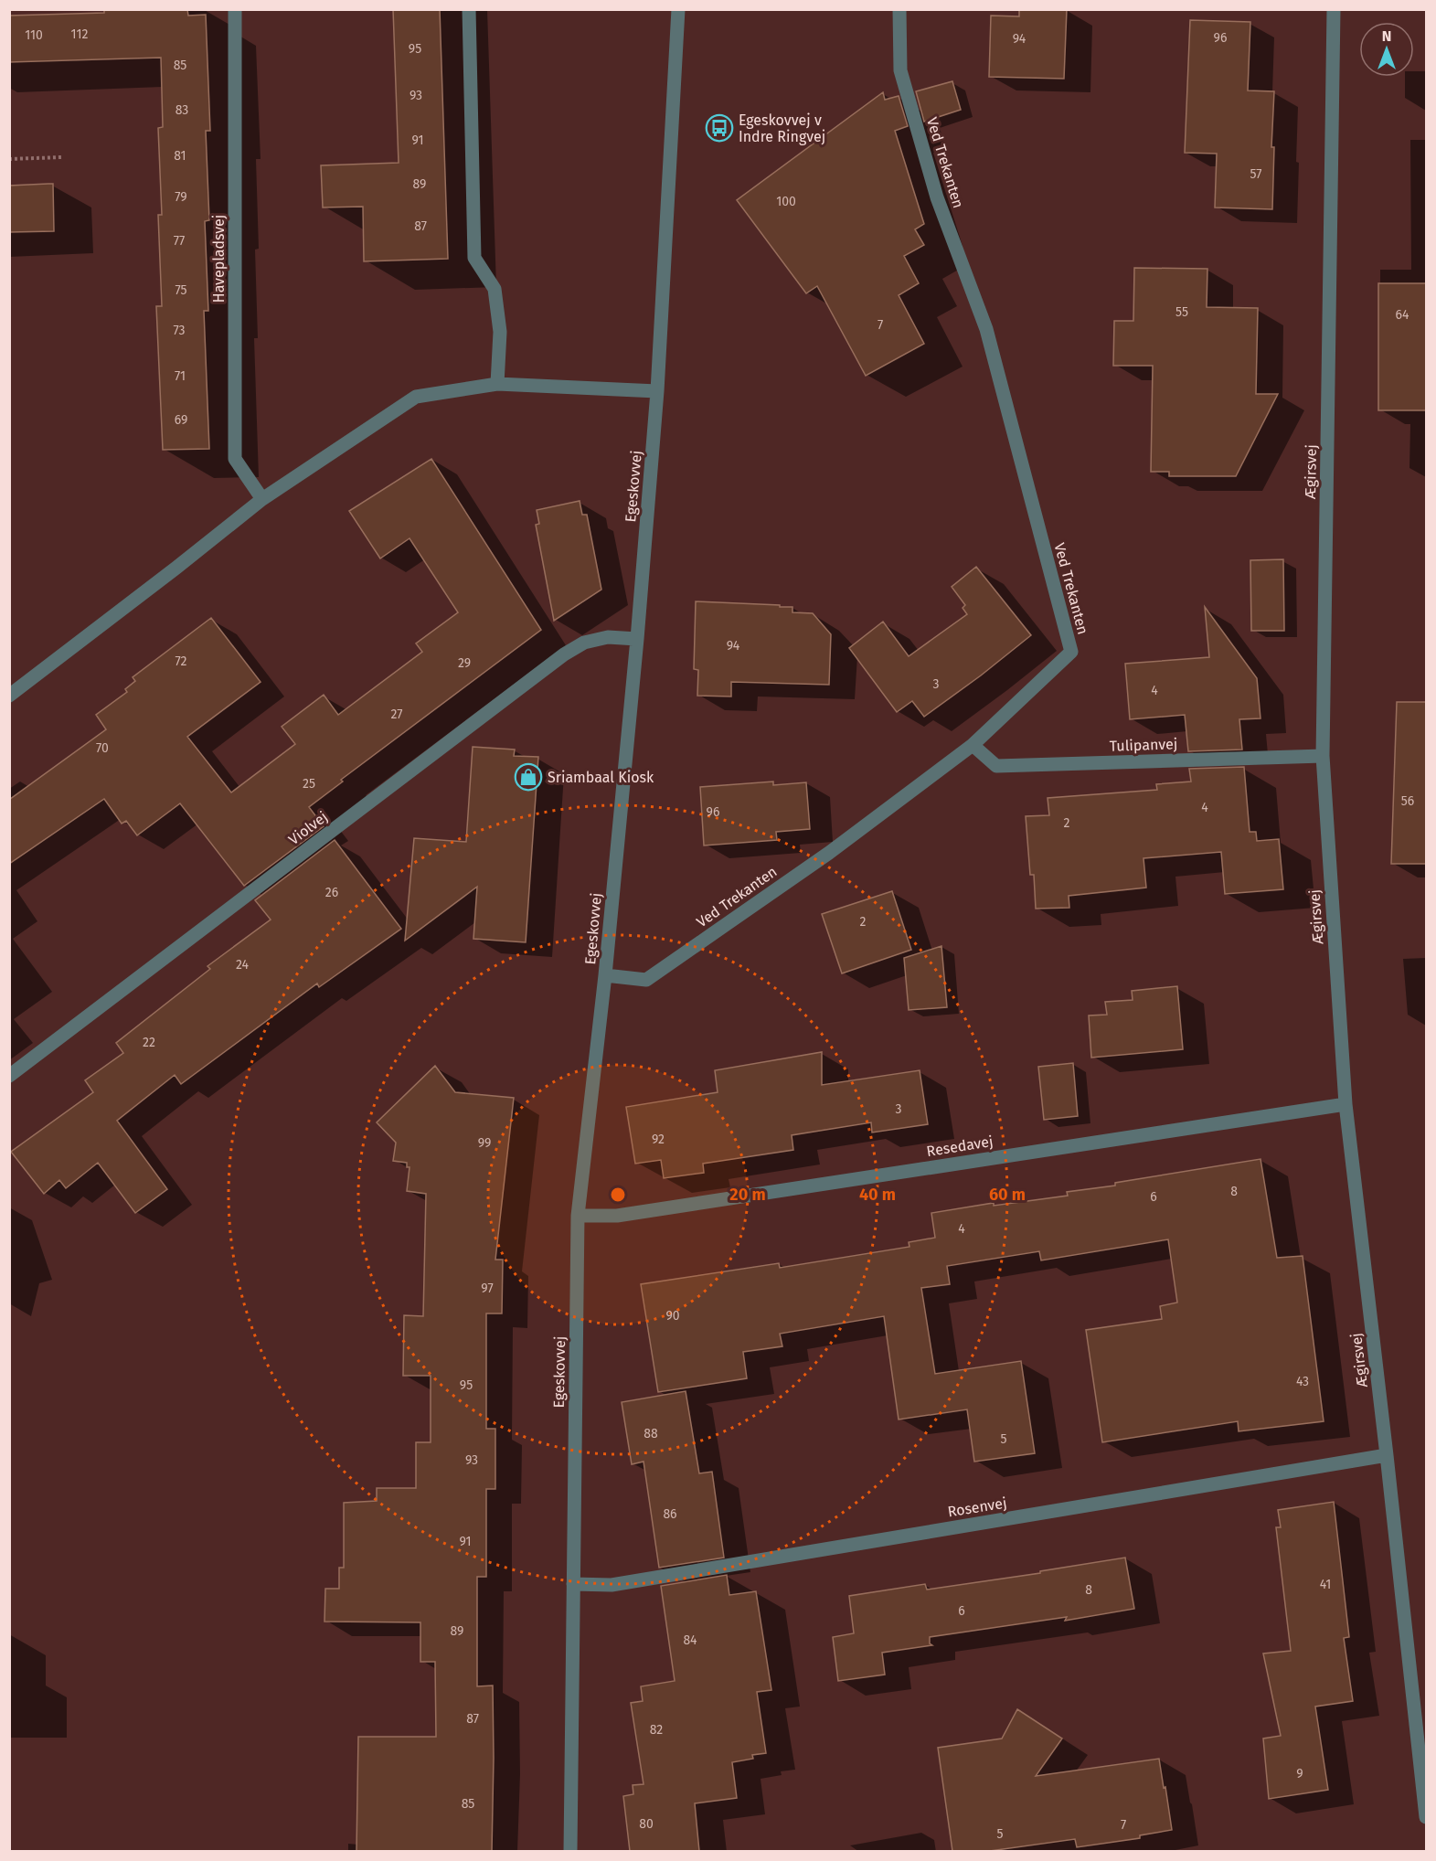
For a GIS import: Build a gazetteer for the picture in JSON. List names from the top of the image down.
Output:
{
  "streets": {
    "street": [
      "Ved Trekanten",
      "Havepladsvej",
      "Ægirsvej",
      "Egeskovvej",
      "Tulipanvej",
      "Violvej",
      "Resedavej",
      "Rosenvej"
    ]
  },
  "crossings": [
    ["Ved Trekanten", "Egeskovvej"],
    ["Ved Trekanten", "Tulipanvej"],
    ["Ægirsvej", "Tulipanvej"],
    ["Ægirsvej", "Resedavej"],
    ["Ægirsvej", "Rosenvej"],
    ["Egeskovvej", "Violvej"],
    ["Egeskovvej", "Resedavej"],
    ["Egeskovvej", "Rosenvej"]
  ],
  "places": {
    "bus stop": ["Egeskovvej v Indre Ringvej"],
    "shop": ["Sriambaal Kiosk"]
  },
  "house_numbers": [
    "112",
    "110",
    "96",
    "94",
    "95",
    "85",
    "93",
    "83",
    "91",
    "81",
    "57",
    "89",
    "79",
    "100",
    "87",
    "77",
    "75",
    "55",
    "64",
    "7",
    "73",
    "71",
    "69",
    "94",
    "72",
    "29",
    "3",
    "4",
    "27",
    "70",
    "25",
    "56",
    "4",
    "96",
    "2",
    "26",
    "2",
    "24",
    "22",
    "3",
    "92",
    "99",
    "8",
    "6",
    "4",
    "97",
    "90",
    "43",
    "95",
    "88",
    "5",
    "93",
    "86",
    "91",
    "41",
    "8",
    "6",
    "89",
    "84",
    "87",
    "82",
    "9",
    "85",
    "80",
    "7",
    "5"
  ],
  "north": "top",
  "rings": ["20 m", "40 m", "60 m"]
}
